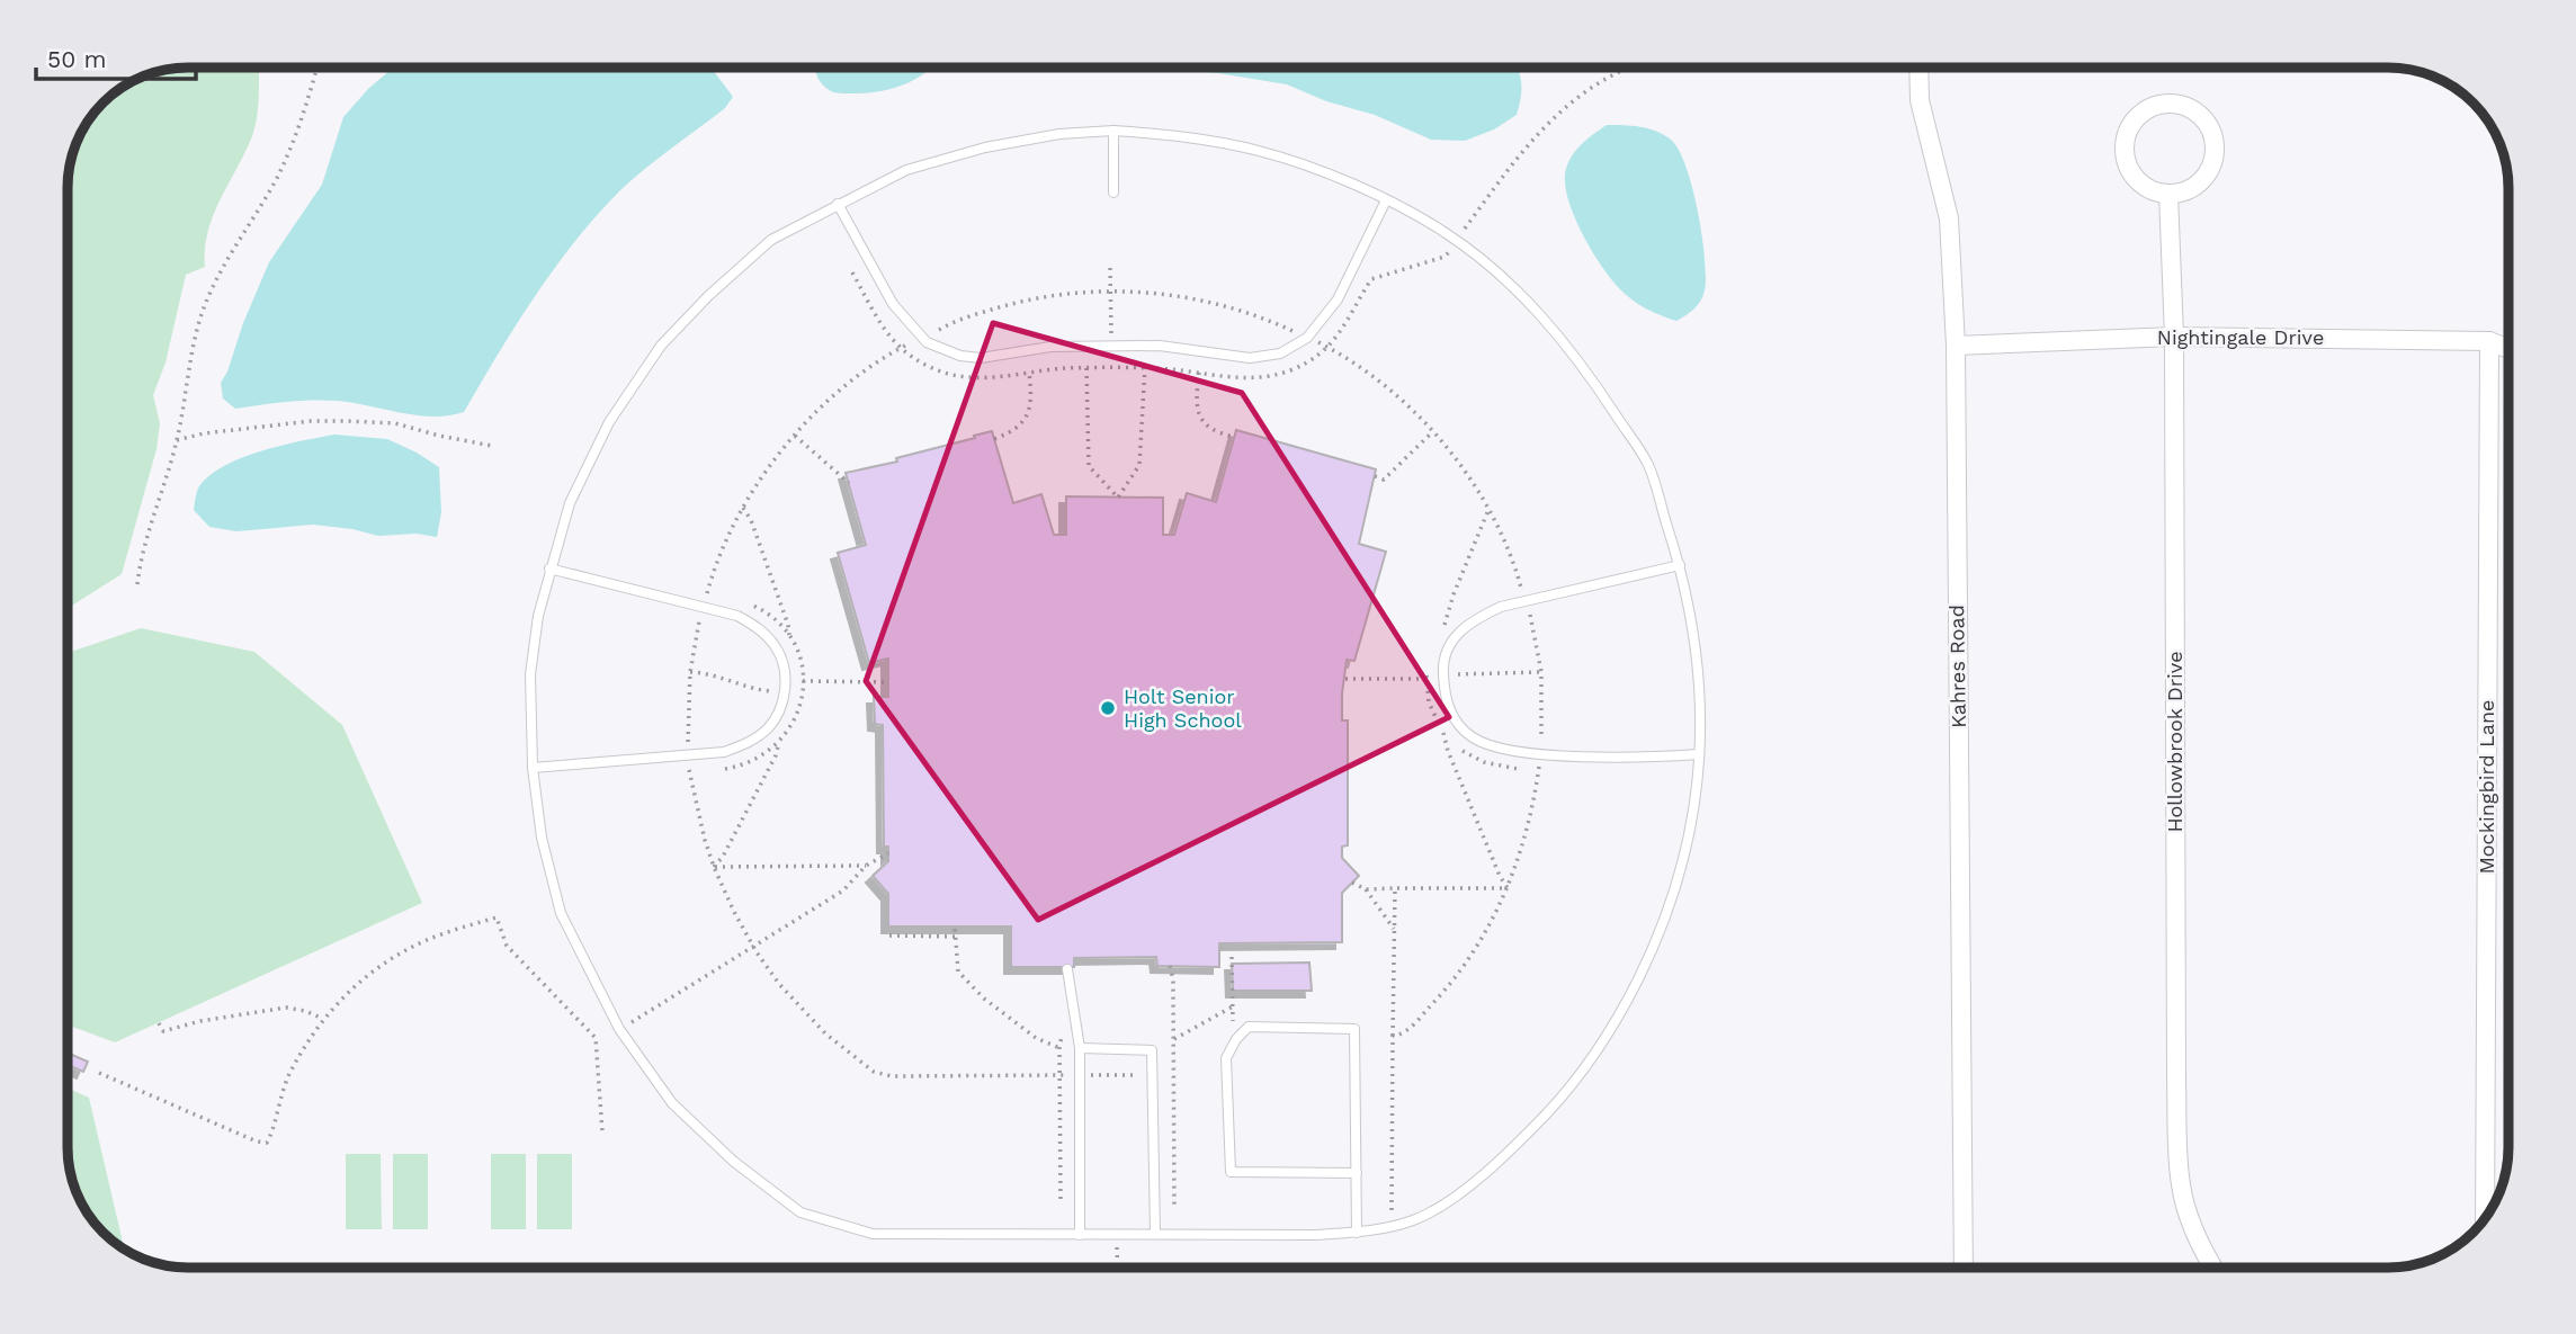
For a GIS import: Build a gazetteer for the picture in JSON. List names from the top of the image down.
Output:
{
  "streets": {
    "street": [
      "Nightingale Drive",
      "Kahres Road",
      "Hollowbrook Drive",
      "Mockingbird Lane"
    ]
  },
  "crossings": [
    ["Nightingale Drive", "Kahres Road"],
    ["Nightingale Drive", "Hollowbrook Drive"],
    ["Nightingale Drive", "Mockingbird Lane"]
  ],
  "places": ["Holt Senior High School"],
  "scale_bar": "50 m"
}
